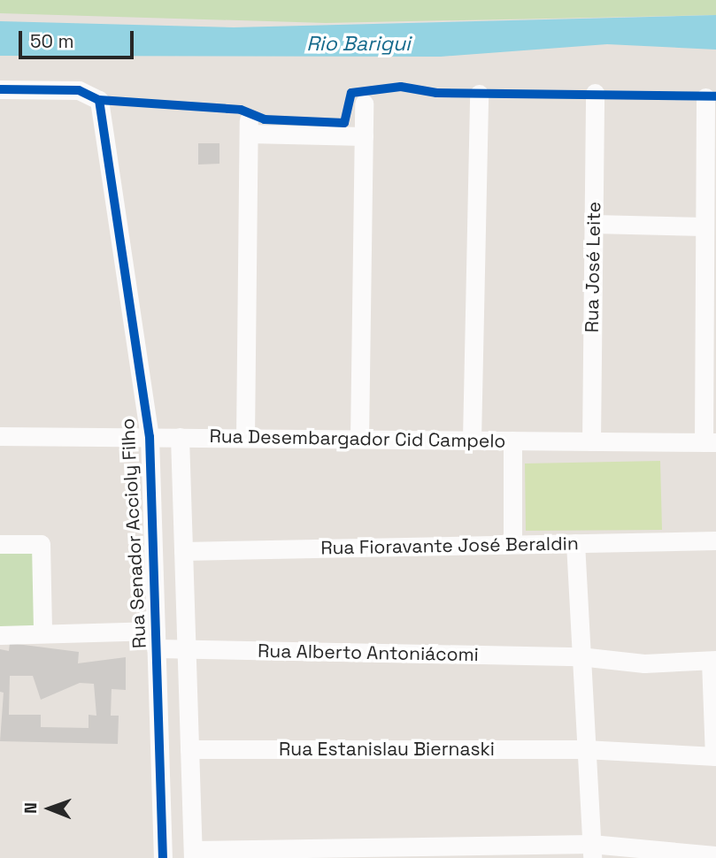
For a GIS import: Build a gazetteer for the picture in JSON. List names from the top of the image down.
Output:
{
  "streets": {
    "street": [
      "Rua José Leite",
      "Rua Desembargador Cid Campelo",
      "Rua Senador Accioly Filho",
      "Rua Fioravante José Beraldin",
      "Rua Alberto Antoniácomi",
      "Rua Estanislau Biernaski"
    ]
  },
  "crossings": [
    ["Rua José Leite", "Rua Desembargador Cid Campelo"],
    ["Rua Desembargador Cid Campelo", "Rua Senador Accioly Filho"],
    ["Rua Senador Accioly Filho", "Rua Alberto Antoniácomi"]
  ],
  "water": ["Rio Barigui"],
  "scale_bar": "50 m",
  "north": "left"
}
